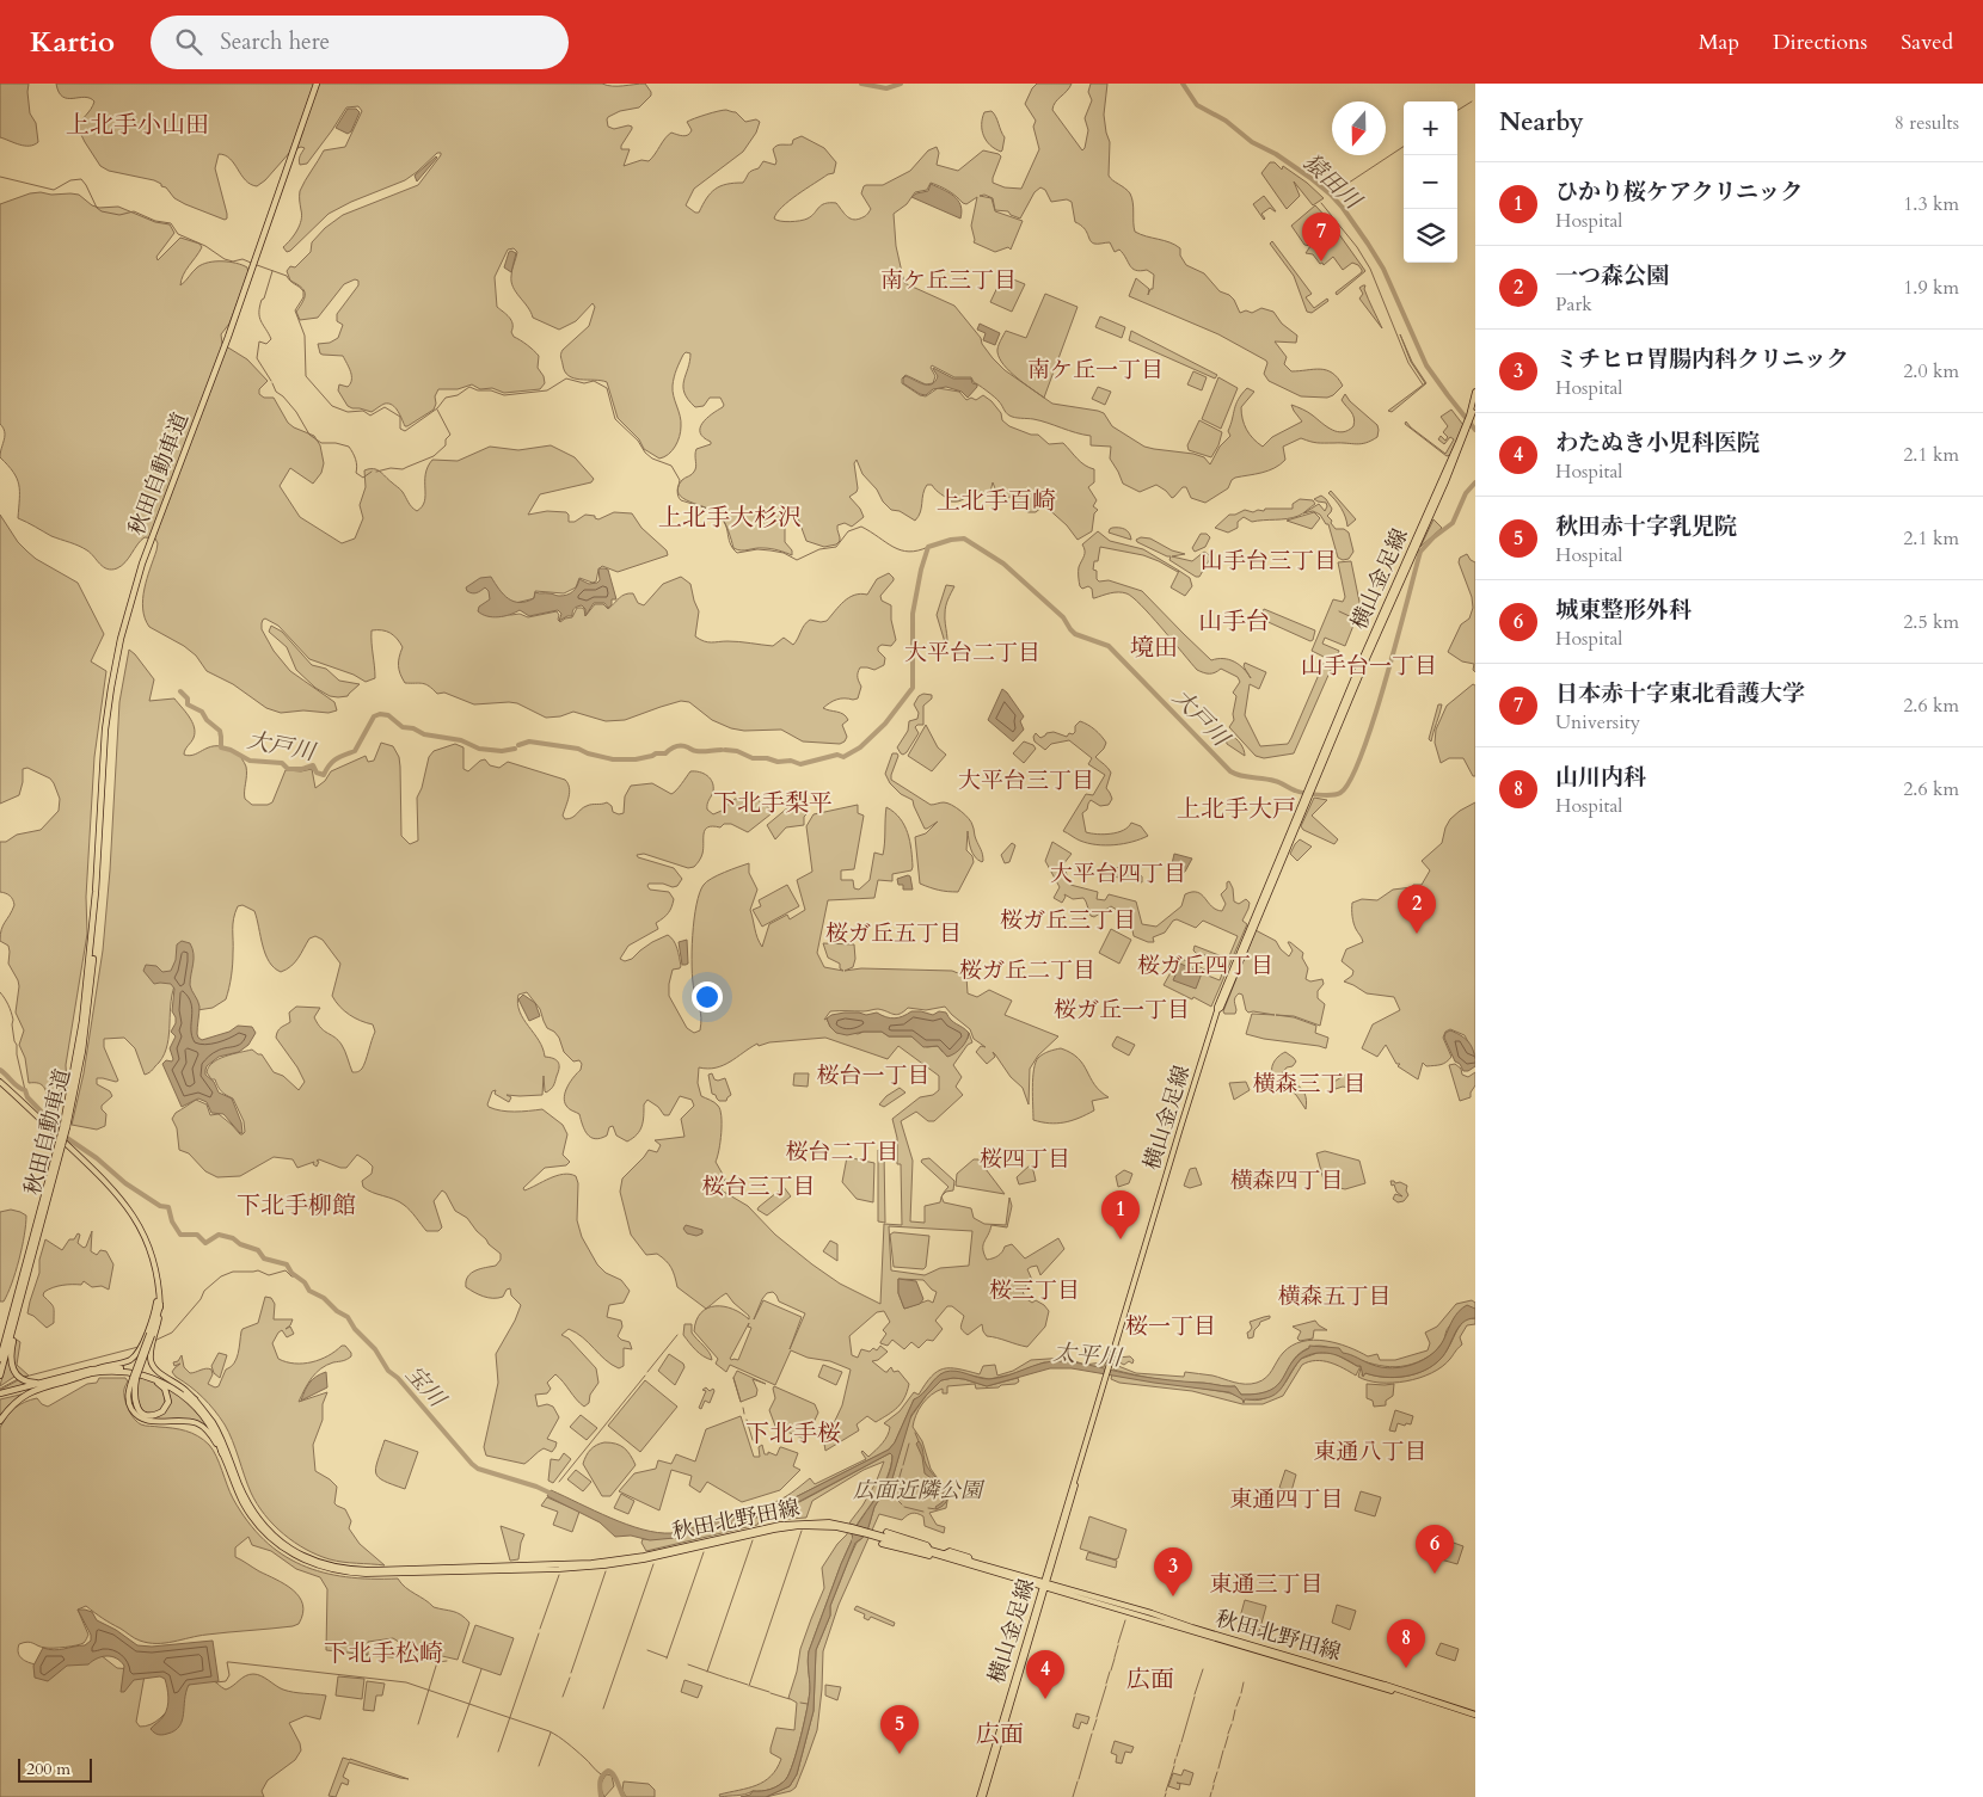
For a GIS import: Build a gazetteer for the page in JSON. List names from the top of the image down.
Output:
{
  "streets": {
    "highway": ["秋田自動車道"],
    "main road": ["横山金足線", "秋田北野田線"]
  },
  "crossings": [
    ["横山金足線", "秋田北野田線"]
  ],
  "districts": [
    "上北手小山田",
    "南ケ丘三丁目",
    "南ケ丘一丁目",
    "上北手百崎",
    "上北手大杉沢",
    "山手台三丁目",
    "山手台",
    "境田",
    "大平台二丁目",
    "山手台一丁目",
    "大平台三丁目",
    "下北手梨平",
    "上北手大戸",
    "大平台四丁目",
    "桜ガ丘三丁目",
    "桜ガ丘五丁目",
    "桜ガ丘四丁目",
    "桜ガ丘二丁目",
    "桜ガ丘一丁目",
    "桜台一丁目",
    "横森三丁目",
    "桜台二丁目",
    "桜四丁目",
    "横森四丁目",
    "桜台三丁目",
    "下北手柳館",
    "桜三丁目",
    "横森五丁目",
    "桜一丁目",
    "下北手桜",
    "東通八丁目",
    "東通四丁目",
    "東通三丁目",
    "下北手松崎",
    "広面",
    "広面"
  ],
  "water": [
    "猿田川",
    "大戸川",
    "太平川",
    "宝川"
  ],
  "parks": ["広面近隣公園"],
  "scale_bar": "200 m",
  "north": "bottom",
  "page": {
    "header": "Kartio",
    "search": "Search here",
    "nav": ["Map", "Directions", "Saved"],
    "heading": ["Nearby", "8 results"],
    "map_buttons": ["+", "−"],
    "list": [
      {
        "mark": "1",
        "name": "ひかり桜ケアクリニック",
        "note": "Hospital",
        "value": "1.3 km"
      },
      {
        "mark": "2",
        "name": "一つ森公園",
        "note": "Park",
        "value": "1.9 km"
      },
      {
        "mark": "3",
        "name": "ミチヒロ胃腸内科クリニック",
        "note": "Hospital",
        "value": "2.0 km"
      },
      {
        "mark": "4",
        "name": "わたぬき小児科医院",
        "note": "Hospital",
        "value": "2.1 km"
      },
      {
        "mark": "5",
        "name": "秋田赤十字乳児院",
        "note": "Hospital",
        "value": "2.1 km"
      },
      {
        "mark": "6",
        "name": "城東整形外科",
        "note": "Hospital",
        "value": "2.5 km"
      },
      {
        "mark": "7",
        "name": "日本赤十字東北看護大学",
        "note": "University",
        "value": "2.6 km"
      },
      {
        "mark": "8",
        "name": "山川内科",
        "note": "Hospital",
        "value": "2.6 km"
      }
    ],
    "pins": [
      "7",
      "2",
      "1",
      "6",
      "3",
      "8",
      "4",
      "5"
    ],
    "scale": "200 m"
  }
}
